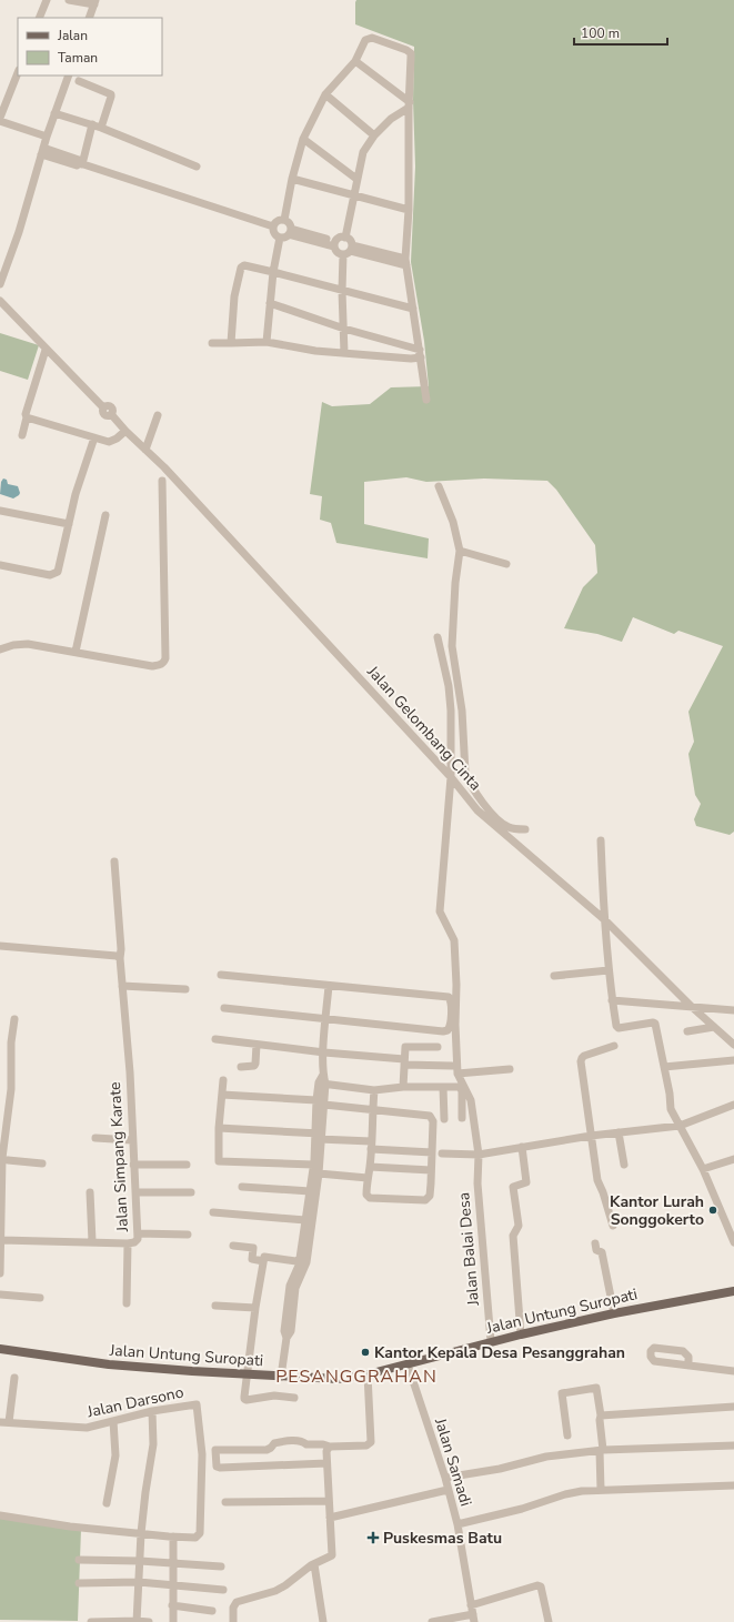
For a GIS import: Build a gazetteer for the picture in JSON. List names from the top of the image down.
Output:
{
  "streets": {
    "main road": ["Jalan Untung Suropati"],
    "street": [
      "Jalan Gelombang Cinta",
      "Jalan Simpang Karate",
      "Jalan Balai Desa",
      "Jalan Darsono",
      "Jalan Samadi"
    ]
  },
  "crossings": [
    ["Jalan Balai Desa", "Jalan Untung Suropati"],
    ["Jalan Untung Suropati", "Jalan Samadi"]
  ],
  "districts": ["PESANGGRAHAN"],
  "places": {
    "other": ["Kantor Lurah Songgokerto", "Kantor Kepala Desa Pesanggrahan"],
    "health": ["Puskesmas Batu"]
  },
  "legend": ["Jalan", "Taman"],
  "scale_bar": "100 m"
}
